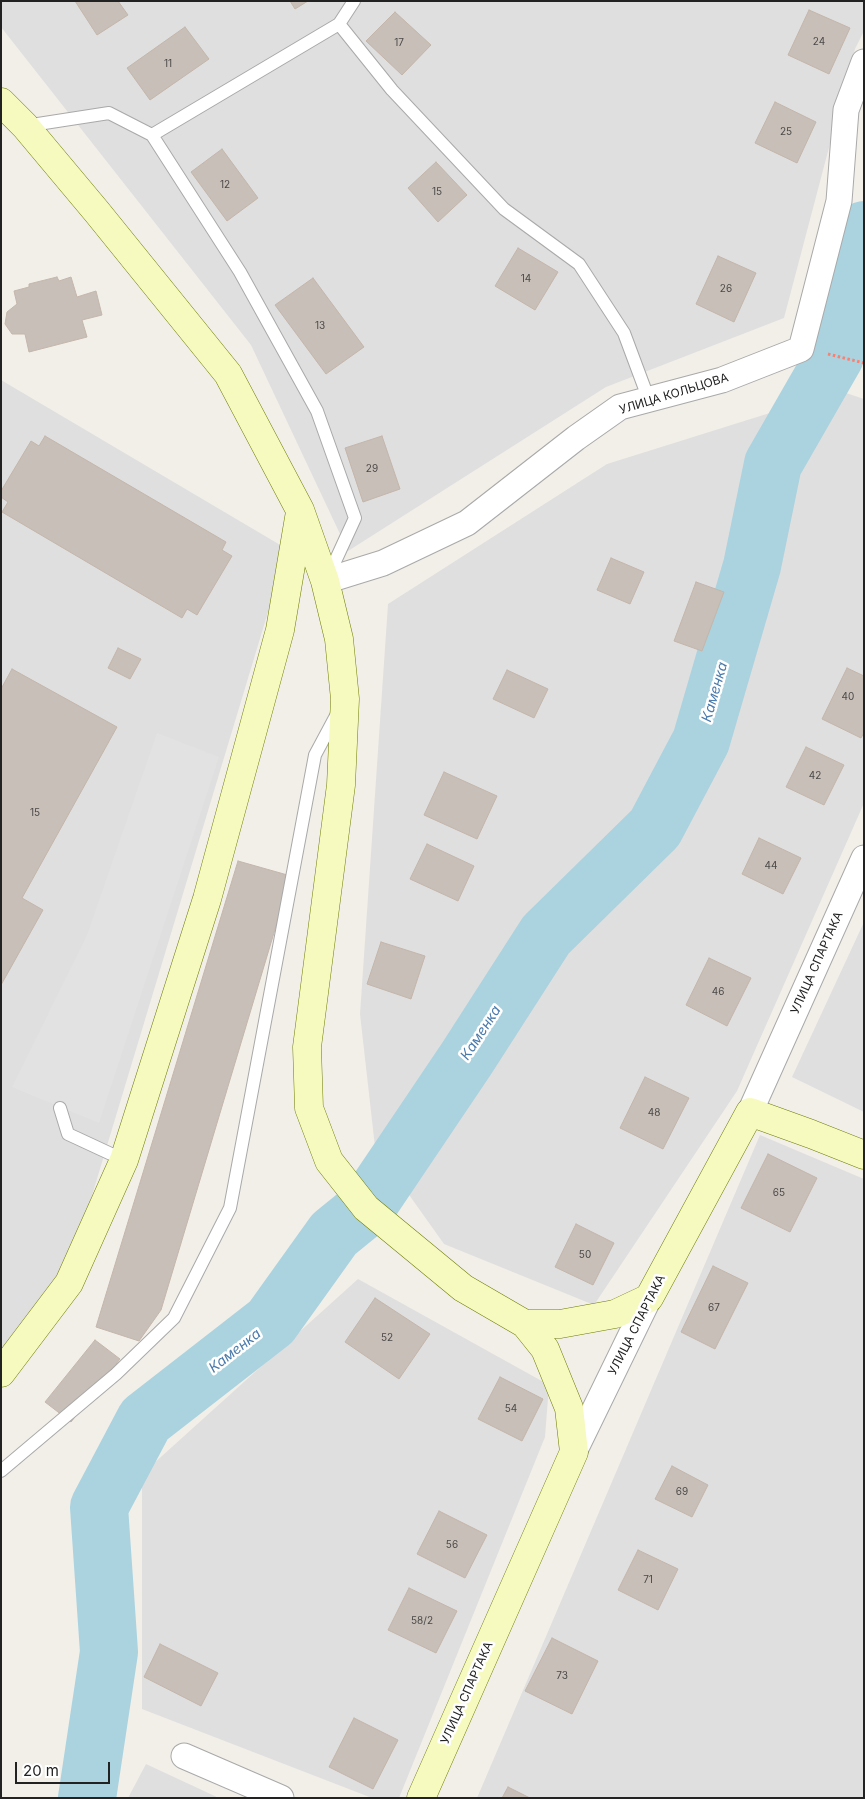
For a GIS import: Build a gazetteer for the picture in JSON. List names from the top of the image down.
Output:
{
  "streets": {
    "street": ["УЛИЦА КОЛЬЦОВА", "УЛИЦА СПАРТАКА"]
  },
  "water": ["Каменка"],
  "house_numbers": [
    "24",
    "17",
    "11",
    "25",
    "12",
    "15",
    "14",
    "26",
    "13",
    "29",
    "40",
    "42",
    "15",
    "44",
    "46",
    "48",
    "65",
    "50",
    "67",
    "52",
    "54",
    "69",
    "56",
    "71",
    "58/2",
    "73"
  ],
  "scale_bar": "20 m"
}
